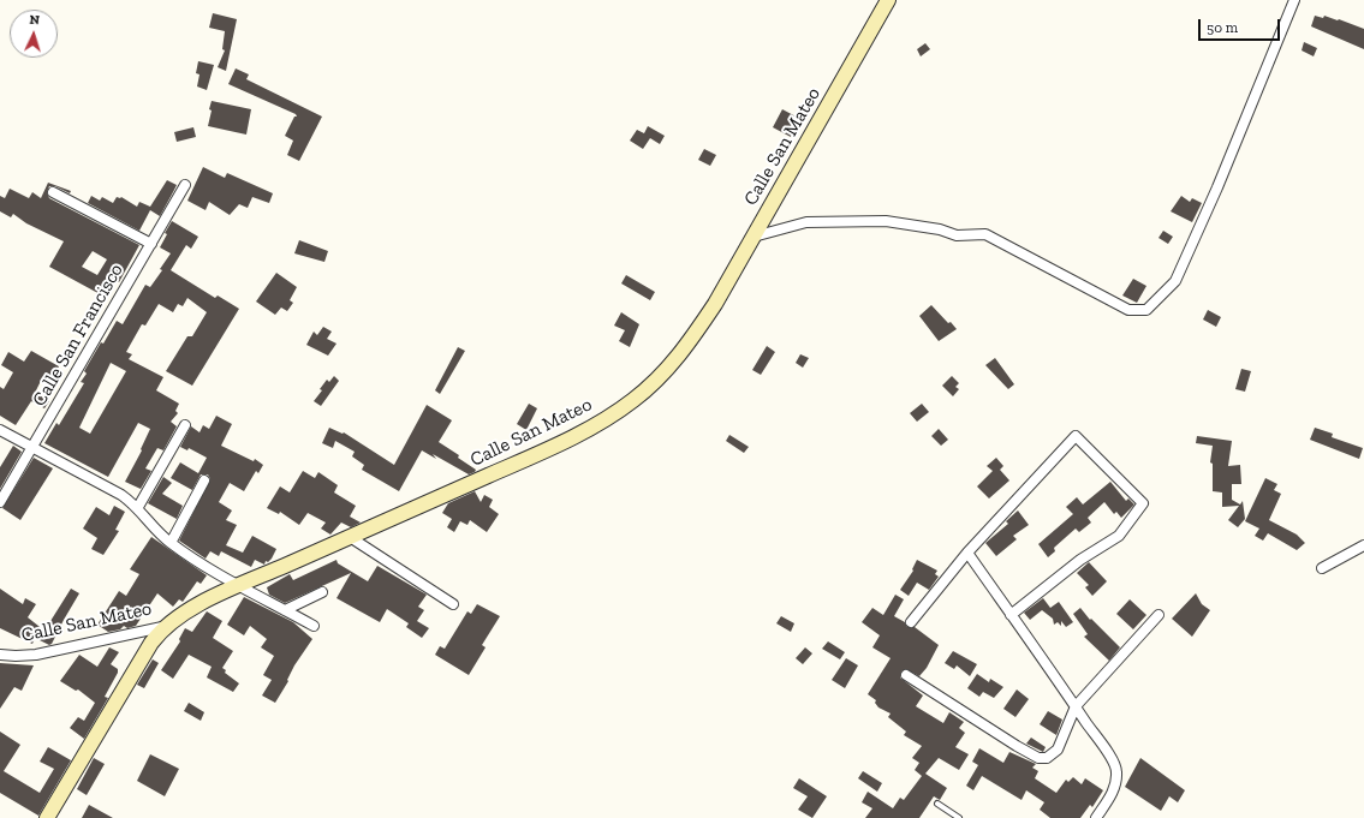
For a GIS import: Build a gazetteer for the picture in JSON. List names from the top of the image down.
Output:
{
  "streets": {
    "street": ["Calle San Mateo", "Calle San Francisco"]
  },
  "scale_bar": "50 m",
  "north": "top"
}
